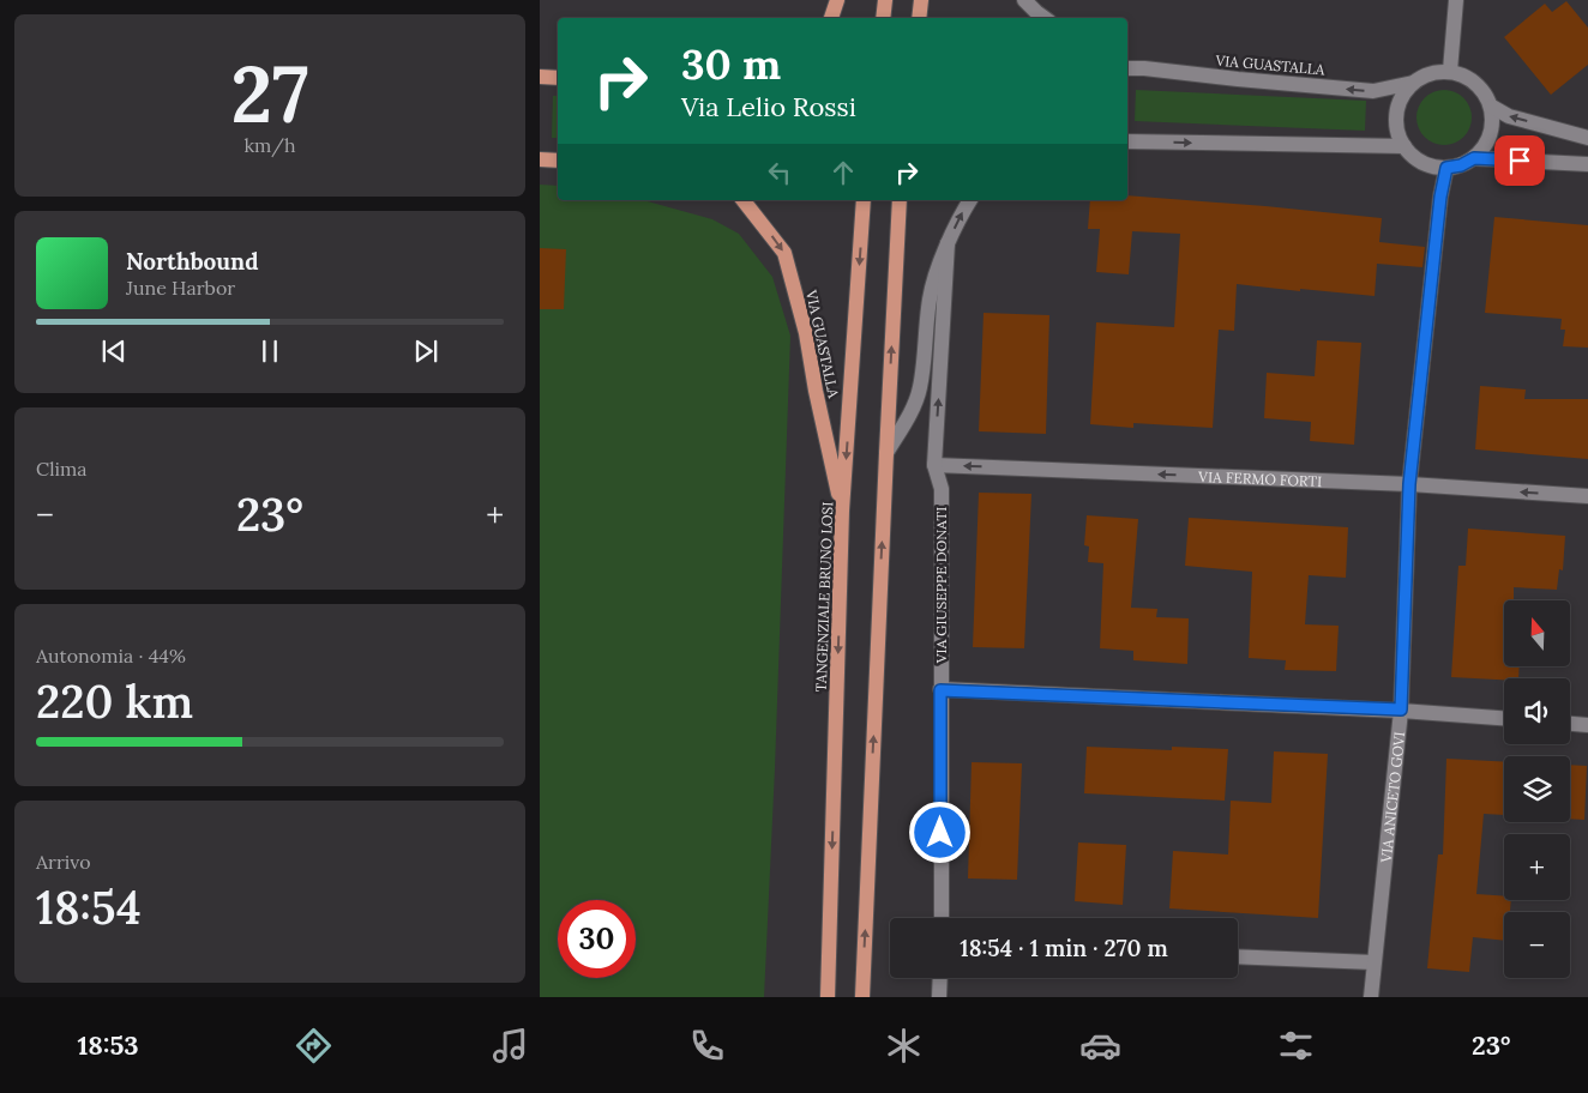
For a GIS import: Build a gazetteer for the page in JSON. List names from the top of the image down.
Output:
{
  "streets": {
    "main road": ["VIA GUASTALLA", "TANGENZIALE BRUNO LOSI"],
    "street": ["VIA FERMO FORTI", "VIA GIUSEPPE DONATI", "VIA ANICETO GOVI"]
  },
  "crossings": [
    ["VIA GUASTALLA", "TANGENZIALE BRUNO LOSI"],
    ["VIA GUASTALLA", "VIA ANICETO GOVI"],
    ["VIA FERMO FORTI", "VIA GIUSEPPE DONATI"],
    ["VIA FERMO FORTI", "VIA ANICETO GOVI"]
  ],
  "one_way": ["VIA FERMO FORTI"],
  "north": "top",
  "page": {
    "tile": [
      ["27", "km/h"],
      "Clima",
      ["Autonomia · 44%", "220 km"],
      ["Arrivo", "18:54"]
    ],
    "turn": ["30 m", "Via Lelio Rossi"],
    "song": ["Northbound", "June Harbor"],
    "heat": ["−", "23°", "+"],
    "map_buttons": ["+", "−"],
    "limit": "30",
    "trip": "18:54 · 1 min · 270 m",
    "tabs": ["18:53", "23°"]
  }
}
